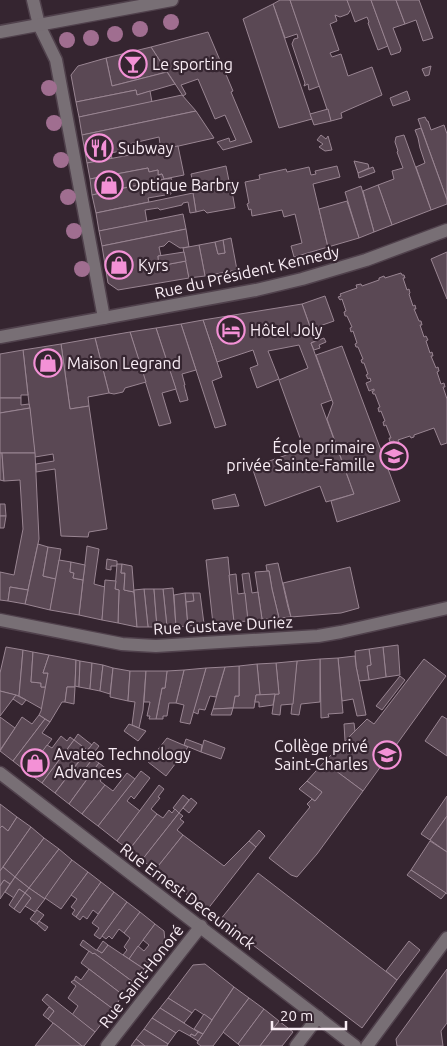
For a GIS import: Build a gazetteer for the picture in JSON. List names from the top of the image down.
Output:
{
  "streets": {
    "street": [
      "Rue du Président Kennedy",
      "Rue Gustave Duriez",
      "Rue Ernest Deceuninck",
      "Rue Saint-Honoré"
    ]
  },
  "crossings": [
    ["Rue Ernest Deceuninck", "Rue Saint-Honoré"]
  ],
  "places": {
    "bar": ["Le sporting"],
    "restaurant": ["Subway"],
    "shop": [
      "Optique Barbry",
      "Kyrs",
      "Maison Legrand",
      "Avateo Technology Advances"
    ],
    "hotel": ["Hôtel Joly"],
    "school or university": ["École primaire privée Sainte-Famille", "Collège privé Saint-Charles"]
  },
  "scale_bar": "20 m"
}
